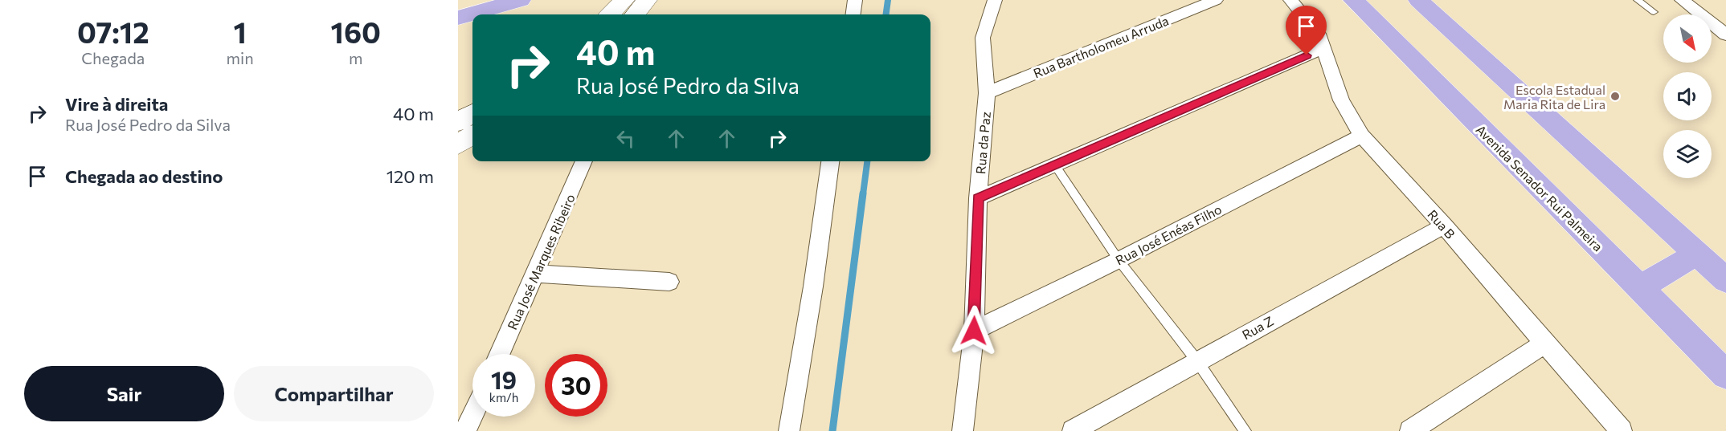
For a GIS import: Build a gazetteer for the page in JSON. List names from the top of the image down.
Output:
{
  "streets": {
    "main road": ["Avenida Senador Rui Palmeira"],
    "street": [
      "Rua Bartholomeu Arruda",
      "Rua da Paz",
      "Rua B",
      "Rua José Enéas Filho",
      "Rua José Marques Ribeiro",
      "Rua Z"
    ]
  },
  "crossings": [
    ["Rua Bartholomeu Arruda", "Rua da Paz"],
    ["Rua da Paz", "Rua José Enéas Filho"],
    ["Rua B", "Rua José Enéas Filho"],
    ["Rua B", "Rua Z"]
  ],
  "places": ["Escola Estadual Maria Rita de Lira"],
  "north": "bottom right",
  "page": {
    "eta": [
      "07:12",
      "Chegada",
      "1",
      "min",
      "160",
      "m"
    ],
    "turn": ["40 m", "Rua José Pedro da Silva"],
    "list": [
      {
        "name": "Vire à direita",
        "note": "Rua José Pedro da Silva",
        "value": "40 m"
      },
      {
        "name": "Chegada ao destino",
        "value": "120 m"
      }
    ],
    "speed": "19 km/h",
    "limit": "30",
    "buttons": ["Sair", "Compartilhar"]
  }
}
